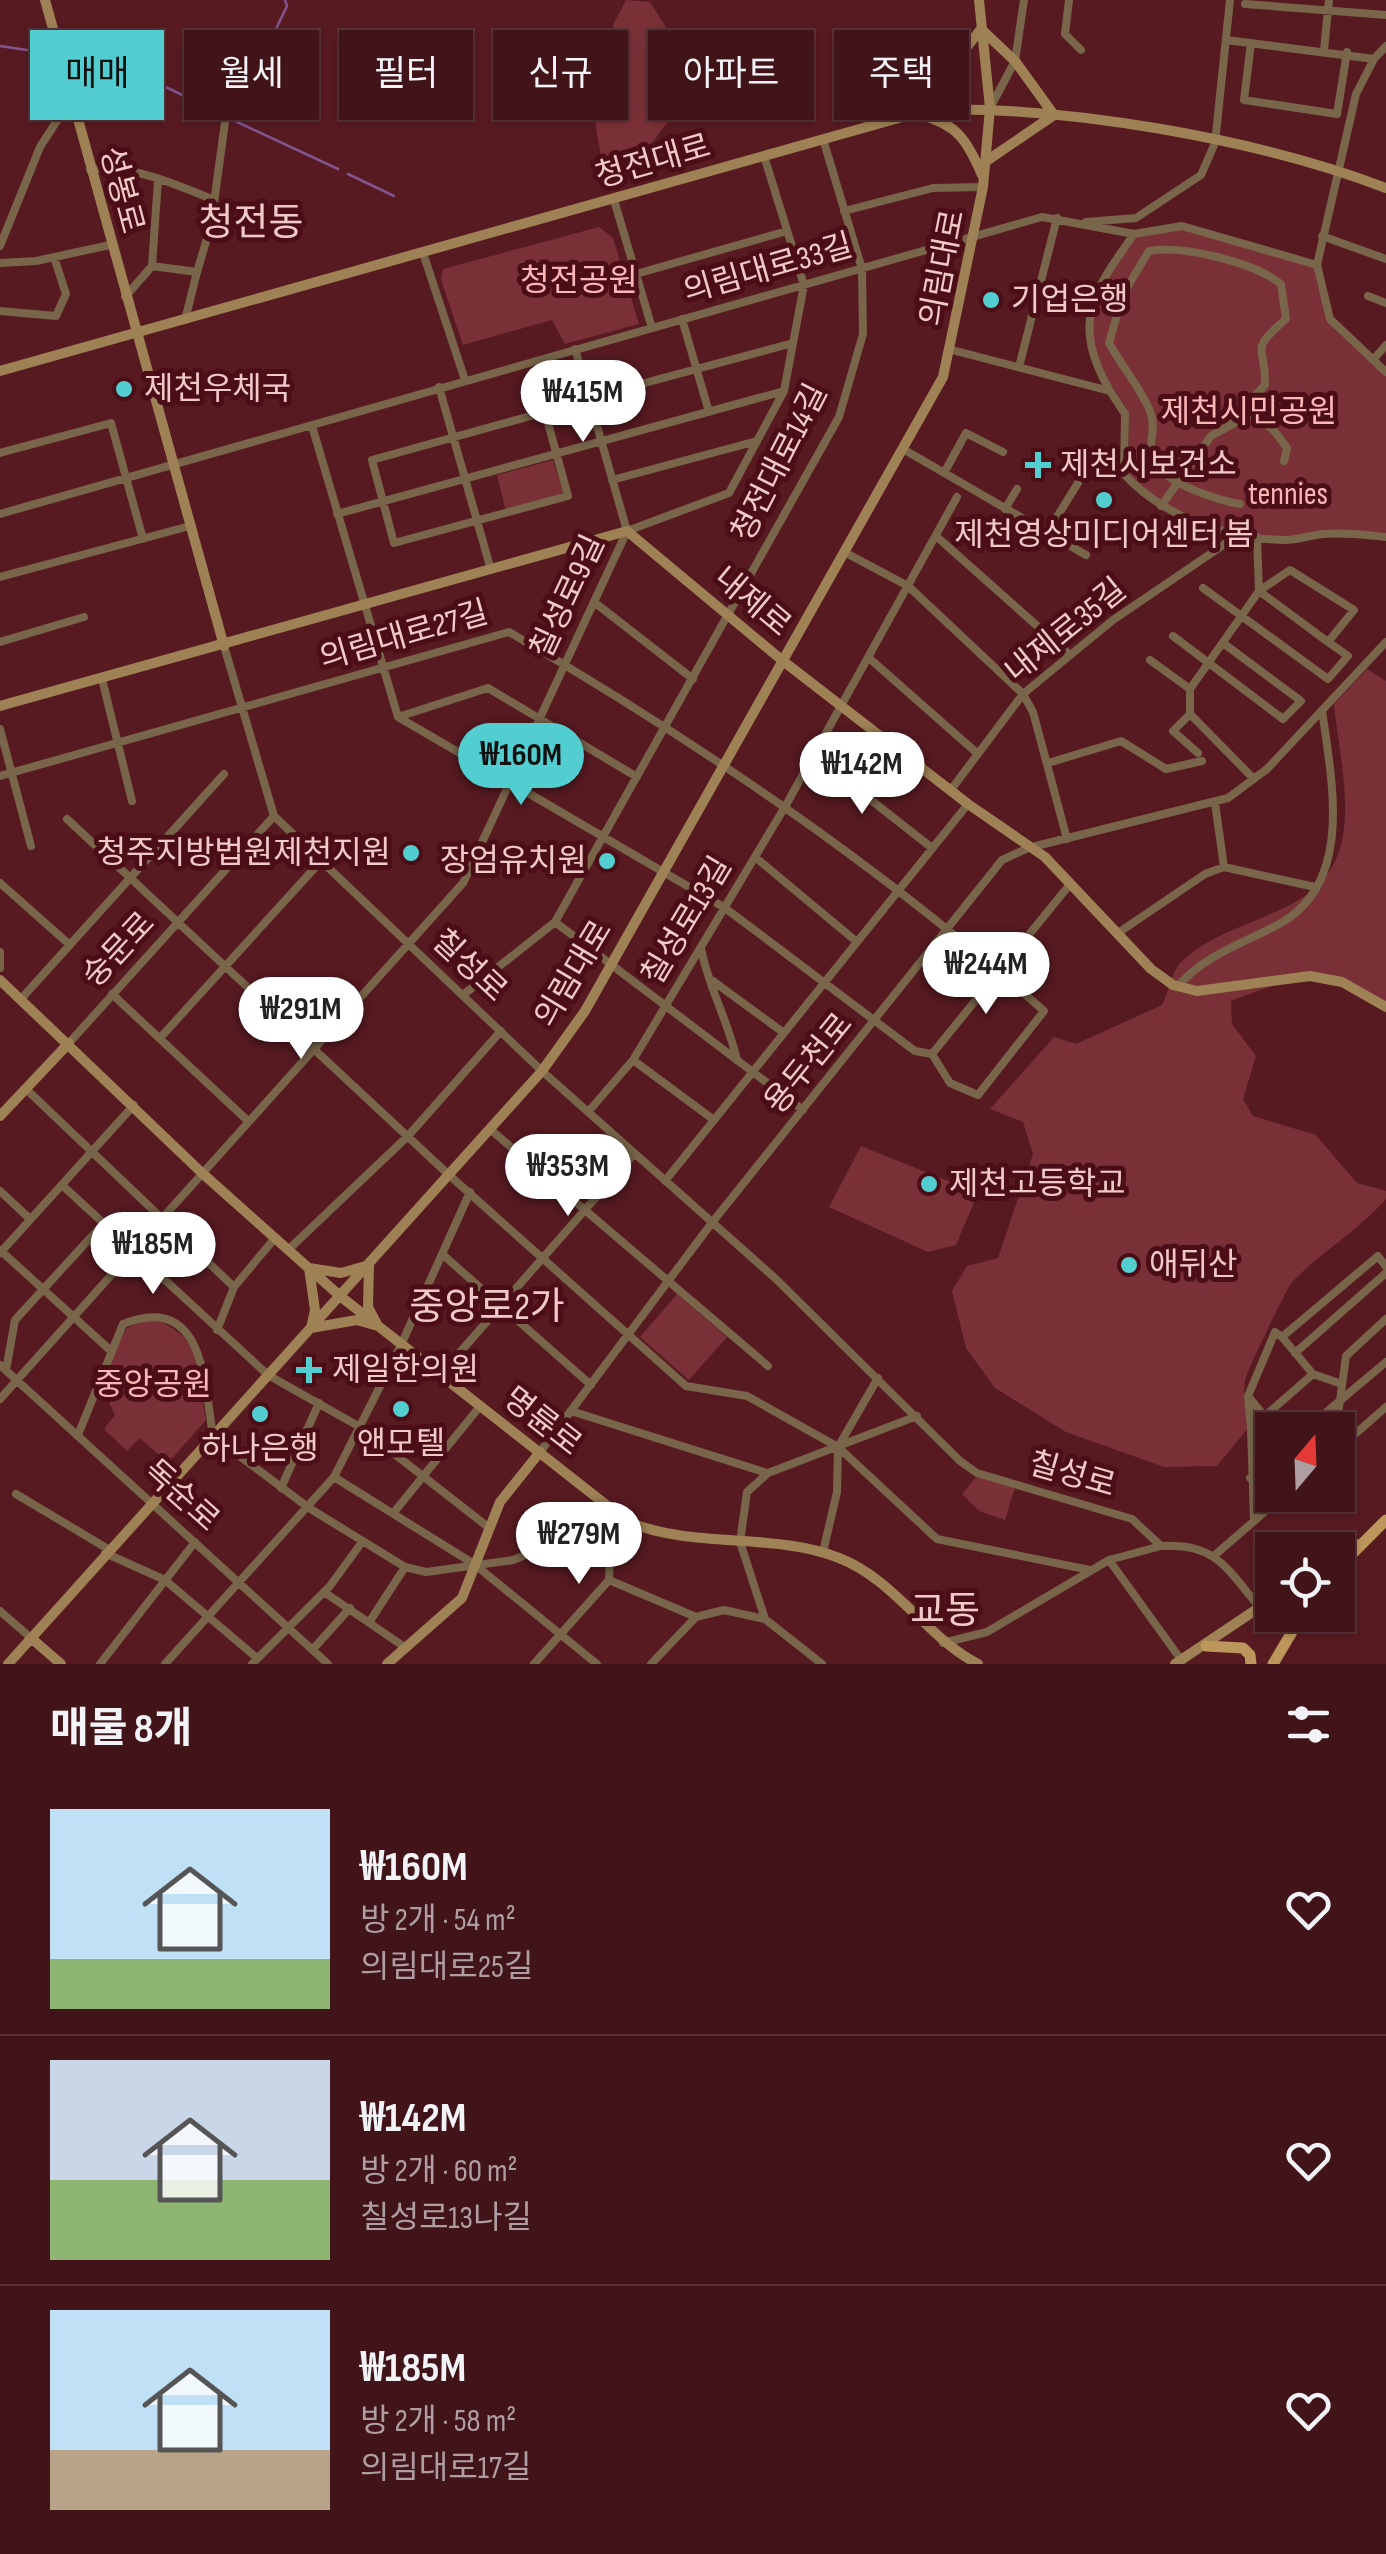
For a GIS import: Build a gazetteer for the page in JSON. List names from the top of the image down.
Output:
{
  "streets": {
    "street": [
      "청전대로",
      "성봉로",
      "의림대로",
      "의림대로33길",
      "청전대로14길",
      "칠성로9길",
      "내제로",
      "내제로35길",
      "의림대로27길",
      "칠성로13길",
      "숭문로",
      "칠성로",
      "용두천로",
      "명륜로",
      "독순로"
    ]
  },
  "crossings": [
    ["청전대로", "성봉로"],
    ["청전대로", "의림대로"],
    ["청전대로", "청전대로14길"],
    ["청전대로", "칠성로"],
    ["성봉로", "칠성로"],
    ["의림대로", "의림대로33길"],
    ["의림대로", "청전대로14길"],
    ["의림대로", "내제로"],
    ["의림대로", "의림대로27길"],
    ["의림대로", "칠성로"],
    ["의림대로", "명륜로"],
    ["의림대로", "독순로"],
    ["의림대로33길", "청전대로14길"],
    ["의림대로33길", "칠성로"],
    ["청전대로14길", "내제로"],
    ["청전대로14길", "의림대로27길"],
    ["칠성로9길", "내제로"],
    ["칠성로9길", "의림대로27길"],
    ["칠성로9길", "칠성로"],
    ["칠성로9길", "명륜로"],
    ["칠성로9길", "독순로"],
    ["내제로", "내제로35길"],
    ["내제로", "칠성로13길"],
    ["내제로", "용두천로"],
    ["의림대로27길", "칠성로13길"],
    ["의림대로27길", "칠성로"],
    ["의림대로27길", "용두천로"],
    ["칠성로13길", "칠성로"],
    ["숭문로", "칠성로"],
    ["숭문로", "명륜로"],
    ["칠성로", "용두천로"],
    ["용두천로", "명륜로"]
  ],
  "districts": ["청전동", "중앙로2가", "교동"],
  "parks": [
    "청전공원",
    "제천시민공원",
    "tennies",
    "중앙공원"
  ],
  "places": {
    "other": [
      "기업은행",
      "제천우체국",
      "제천영상미디어센터 봄",
      "청주지방법원제천지원",
      "장엄유치원",
      "제천고등학교",
      "애뒤산",
      "앤모텔",
      "하나은행"
    ],
    "health": ["제천시보건소", "제일한의원"]
  },
  "north": "top",
  "page": {
    "chip": [
      "매매",
      "월세",
      "필터",
      "신규",
      "아파트",
      "주택"
    ],
    "price": [
      "₩415M",
      "₩160M",
      "₩142M",
      "₩244M",
      "₩291M",
      "₩353M",
      "₩185M",
      "₩279M"
    ],
    "heading": "매물 8개",
    "list": [
      {
        "name": "₩160M",
        "note": "방 2개 · 54 m² · 의림대로25길"
      },
      {
        "name": "₩142M",
        "note": "방 2개 · 60 m² · 칠성로13나길"
      },
      {
        "name": "₩185M",
        "note": "방 2개 · 58 m² · 의림대로17길"
      }
    ]
  }
}
